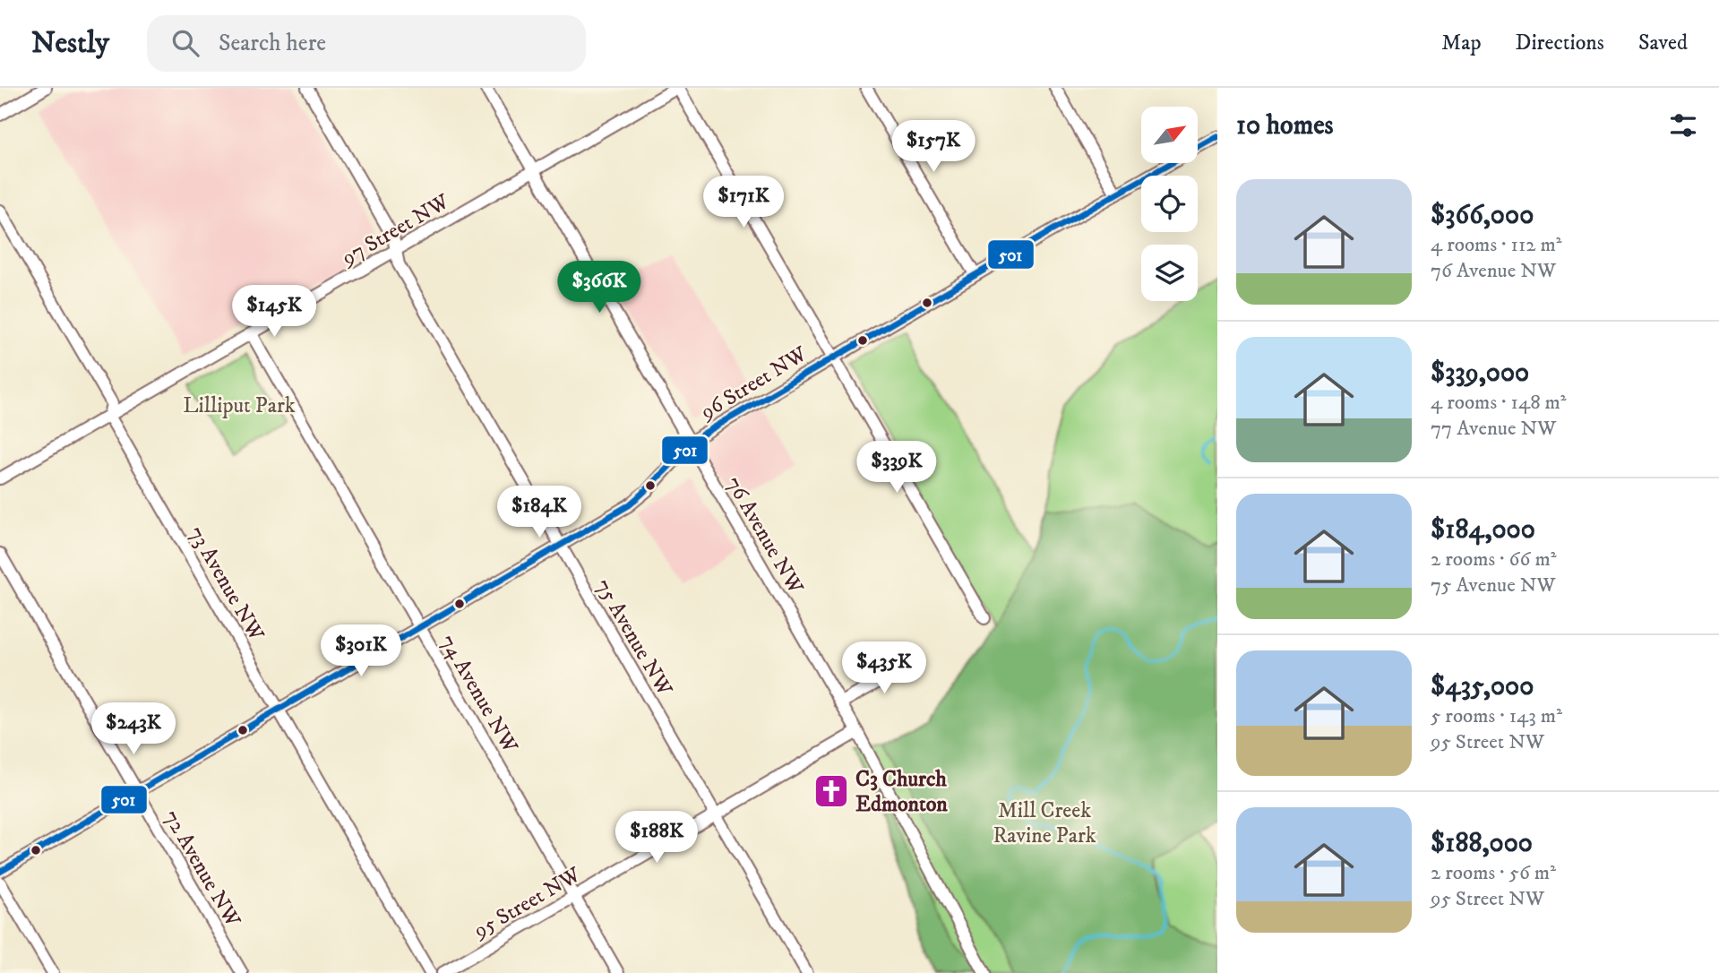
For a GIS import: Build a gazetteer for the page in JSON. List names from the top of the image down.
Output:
{
  "streets": {
    "street": [
      "97 Street NW",
      "96 Street NW",
      "76 Avenue NW",
      "73 Avenue NW",
      "75 Avenue NW",
      "74 Avenue NW",
      "72 Avenue NW",
      "95 Street NW"
    ]
  },
  "crossings": [
    ["97 Street NW", "76 Avenue NW"],
    ["97 Street NW", "73 Avenue NW"],
    ["97 Street NW", "75 Avenue NW"],
    ["97 Street NW", "74 Avenue NW"],
    ["96 Street NW", "76 Avenue NW"],
    ["96 Street NW", "73 Avenue NW"],
    ["96 Street NW", "75 Avenue NW"],
    ["96 Street NW", "74 Avenue NW"],
    ["96 Street NW", "72 Avenue NW"],
    ["76 Avenue NW", "95 Street NW"],
    ["75 Avenue NW", "95 Street NW"],
    ["74 Avenue NW", "95 Street NW"]
  ],
  "parks": ["Lilliput Park", "Mill Creek Ravine Park"],
  "places": {
    "church": ["C3 Church Edmonton"]
  },
  "lines": ["transit line 501"],
  "north": "top right",
  "page": {
    "header": "Nestly",
    "search": "Search here",
    "nav": ["Map", "Directions", "Saved"],
    "heading": "10 homes",
    "price": [
      "$157K",
      "$171K",
      "$366K",
      "$145K",
      "$339K",
      "$184K",
      "$301K",
      "$435K",
      "$243K",
      "$188K"
    ],
    "list": [
      {
        "name": "$366,000",
        "note": "4 rooms · 112 m² · 76 Avenue NW"
      },
      {
        "name": "$339,000",
        "note": "4 rooms · 148 m² · 77 Avenue NW"
      },
      {
        "name": "$184,000",
        "note": "2 rooms · 66 m² · 75 Avenue NW"
      },
      {
        "name": "$435,000",
        "note": "5 rooms · 143 m² · 95 Street NW"
      },
      {
        "name": "$188,000",
        "note": "2 rooms · 56 m² · 95 Street NW"
      }
    ]
  }
}
